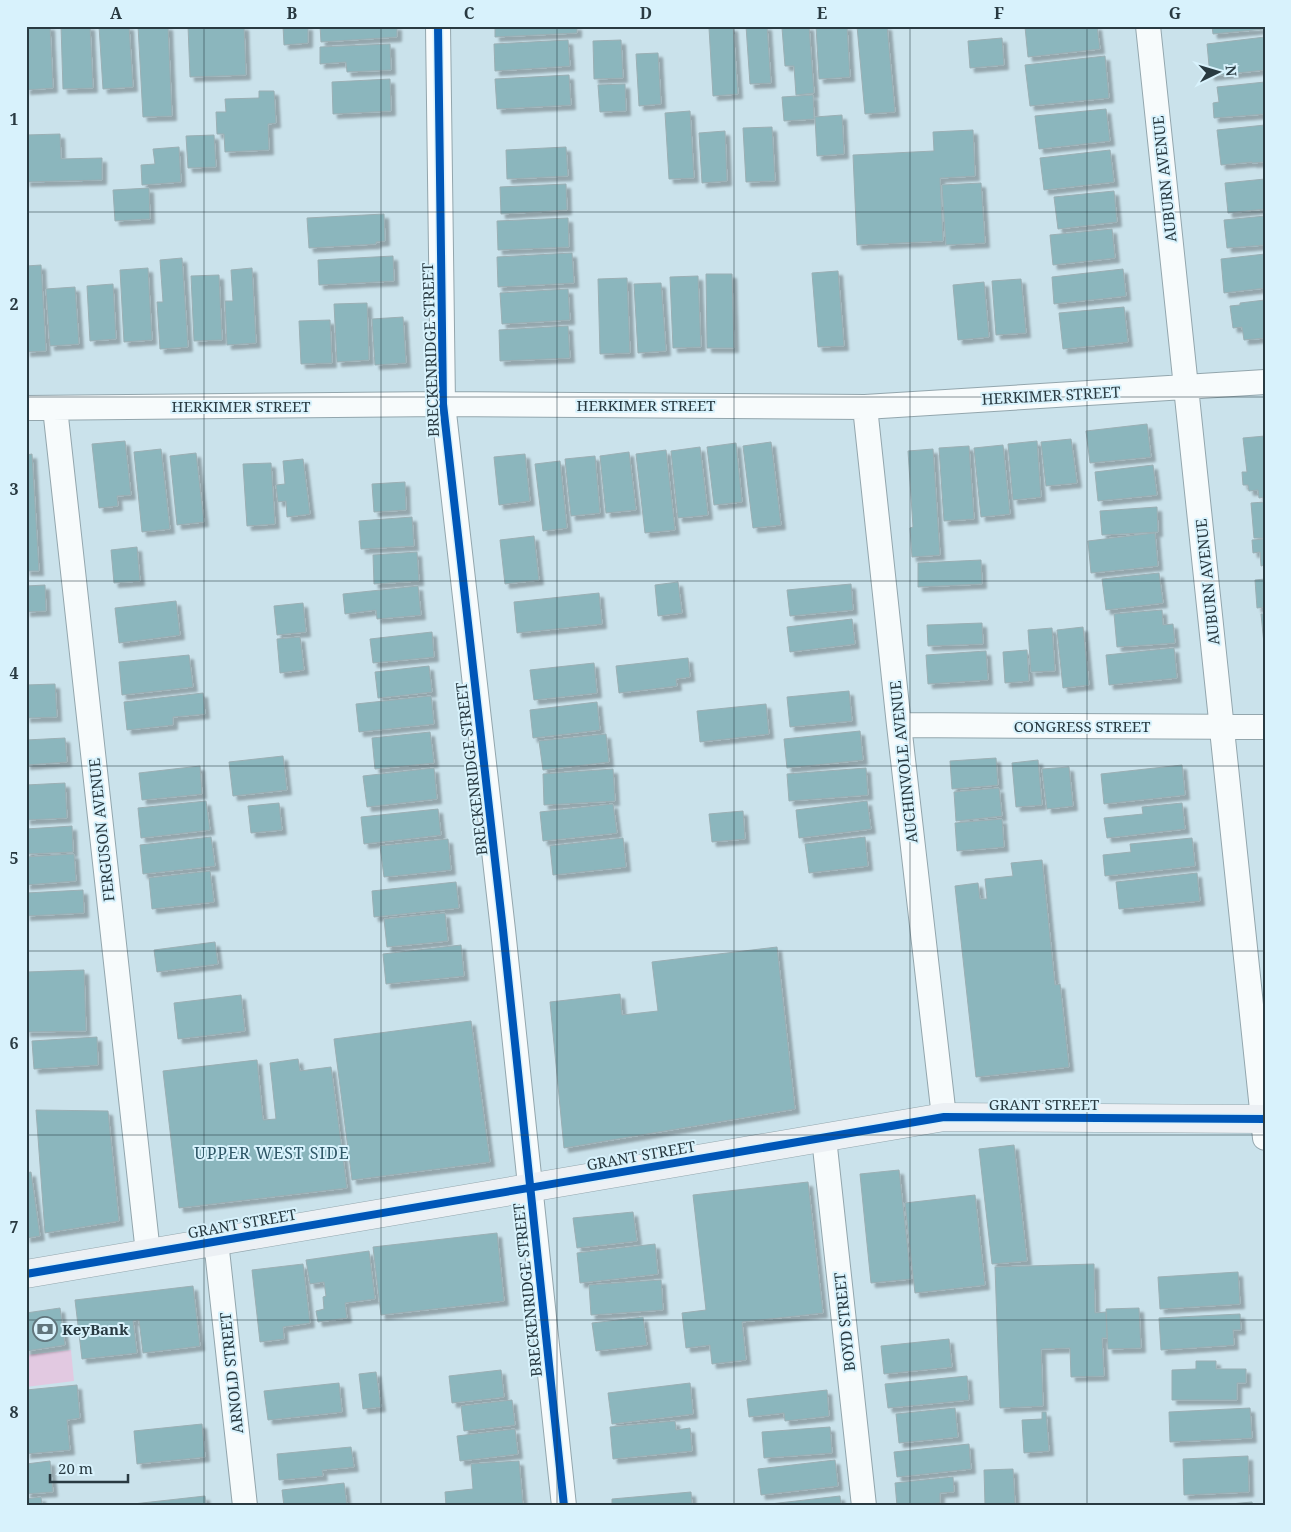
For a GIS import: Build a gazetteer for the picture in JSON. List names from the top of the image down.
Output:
{
  "streets": {
    "street": [
      "AUBURN AVENUE",
      "BRECKENRIDGE STREET",
      "HERKIMER STREET",
      "CONGRESS STREET",
      "AUCHINVOLE AVENUE",
      "FERGUSON AVENUE",
      "GRANT STREET",
      "BOYD STREET",
      "ARNOLD STREET"
    ]
  },
  "crossings": [
    ["AUBURN AVENUE", "HERKIMER STREET"],
    ["AUBURN AVENUE", "CONGRESS STREET"],
    ["AUBURN AVENUE", "GRANT STREET"],
    ["BRECKENRIDGE STREET", "HERKIMER STREET"],
    ["BRECKENRIDGE STREET", "GRANT STREET"],
    ["HERKIMER STREET", "AUCHINVOLE AVENUE"],
    ["HERKIMER STREET", "FERGUSON AVENUE"],
    ["CONGRESS STREET", "AUCHINVOLE AVENUE"],
    ["AUCHINVOLE AVENUE", "GRANT STREET"],
    ["FERGUSON AVENUE", "GRANT STREET"],
    ["GRANT STREET", "BOYD STREET"],
    ["GRANT STREET", "ARNOLD STREET"]
  ],
  "districts": ["UPPER WEST SIDE"],
  "places": {
    "bank": ["KeyBank"]
  },
  "scale_bar": "20 m",
  "north": "right",
  "grid": {
    "columns": [
      "A",
      "B",
      "C",
      "D",
      "E",
      "F",
      "G"
    ],
    "rows": [
      "1",
      "2",
      "3",
      "4",
      "5",
      "6",
      "7",
      "8"
    ]
  }
}
